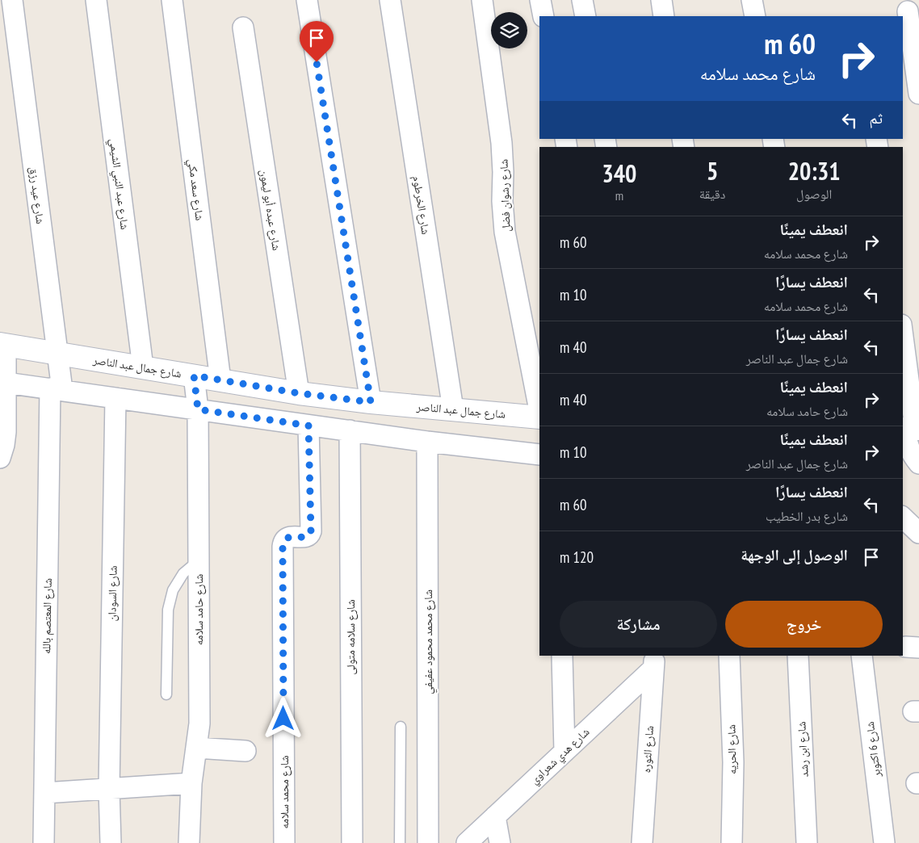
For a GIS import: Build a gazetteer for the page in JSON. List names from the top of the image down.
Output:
{
  "streets": {
    "street": [
      "شارع عبد النبي الشيمي",
      "شارع سعد مكي",
      "شارع عيد رزق",
      "شارع رشوان فضل",
      "شارع الخرطوم",
      "شارع عبده أبو ليمون",
      "شارع جمال عبد الناصر",
      "شارع السودان",
      "شارع حامد سلامه",
      "شارع المعتصم بالله",
      "شارع سلامه متولى",
      "شارع محمد محمود عفيفي",
      "شارع الثوره",
      "شارع الحريه",
      "شارع ابن رشد",
      "شارع 6 اكتوبر",
      "شارع هدي شعراوي",
      "شارع محمد سلامه"
    ]
  },
  "crossings": [
    ["شارع عبد النبي الشيمي", "شارع جمال عبد الناصر"],
    ["شارع سعد مكي", "شارع جمال عبد الناصر"],
    ["شارع عيد رزق", "شارع جمال عبد الناصر"],
    ["شارع عيد رزق", "شارع المعتصم بالله"],
    ["شارع الخرطوم", "شارع جمال عبد الناصر"],
    ["شارع عبده أبو ليمون", "شارع جمال عبد الناصر"],
    ["شارع جمال عبد الناصر", "شارع حامد سلامه"],
    ["شارع الثوره", "شارع هدي شعراوي"]
  ],
  "page": {
    "turn": ["60 m", "شارع محمد سلامه"],
    "then": "ثم",
    "eta": [
      "20:31",
      "الوصول",
      "5",
      "دقيقة",
      "340",
      "m"
    ],
    "list": [
      {
        "name": "انعطف يمينًا",
        "note": "شارع محمد سلامه",
        "value": "60 m"
      },
      {
        "name": "انعطف يسارًا",
        "note": "شارع محمد سلامه",
        "value": "10 m"
      },
      {
        "name": "انعطف يسارًا",
        "note": "شارع جمال عبد الناصر",
        "value": "40 m"
      },
      {
        "name": "انعطف يمينًا",
        "note": "شارع حامد سلامه",
        "value": "40 m"
      },
      {
        "name": "انعطف يمينًا",
        "note": "شارع جمال عبد الناصر",
        "value": "10 m"
      },
      {
        "name": "انعطف يسارًا",
        "note": "شارع بدر الخطيب",
        "value": "60 m"
      },
      {
        "name": "الوصول إلى الوجهة",
        "value": "120 m"
      }
    ],
    "buttons": ["خروج", "مشاركة"]
  }
}
